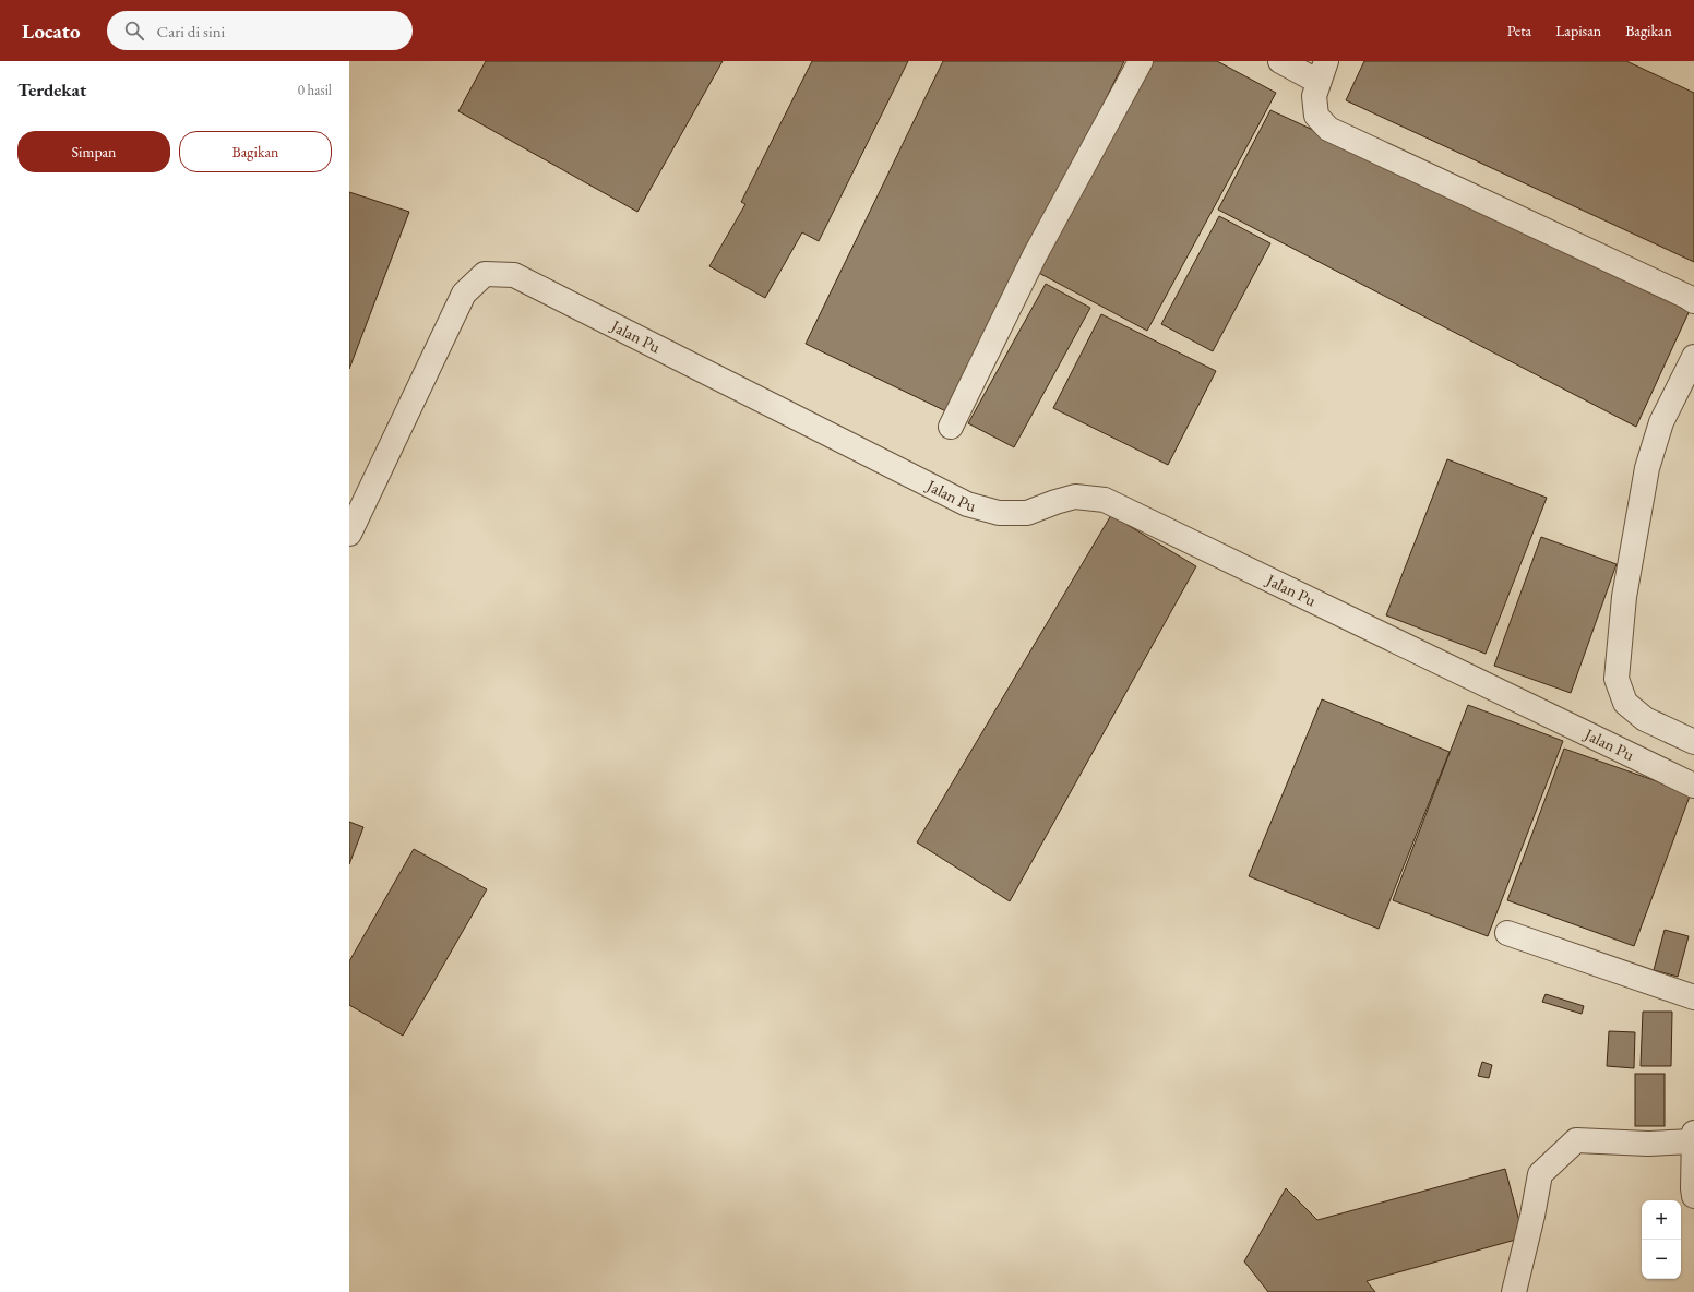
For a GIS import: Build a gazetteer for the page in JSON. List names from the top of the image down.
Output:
{
  "streets": {
    "lane": ["Jalan Pu"]
  },
  "page": {
    "header": "Locato",
    "search": "Cari di sini",
    "nav": ["Peta", "Lapisan", "Bagikan"],
    "heading": ["Terdekat", "0 hasil"],
    "buttons": ["Simpan", "Bagikan"],
    "map_buttons": ["+", "−"]
  }
}
